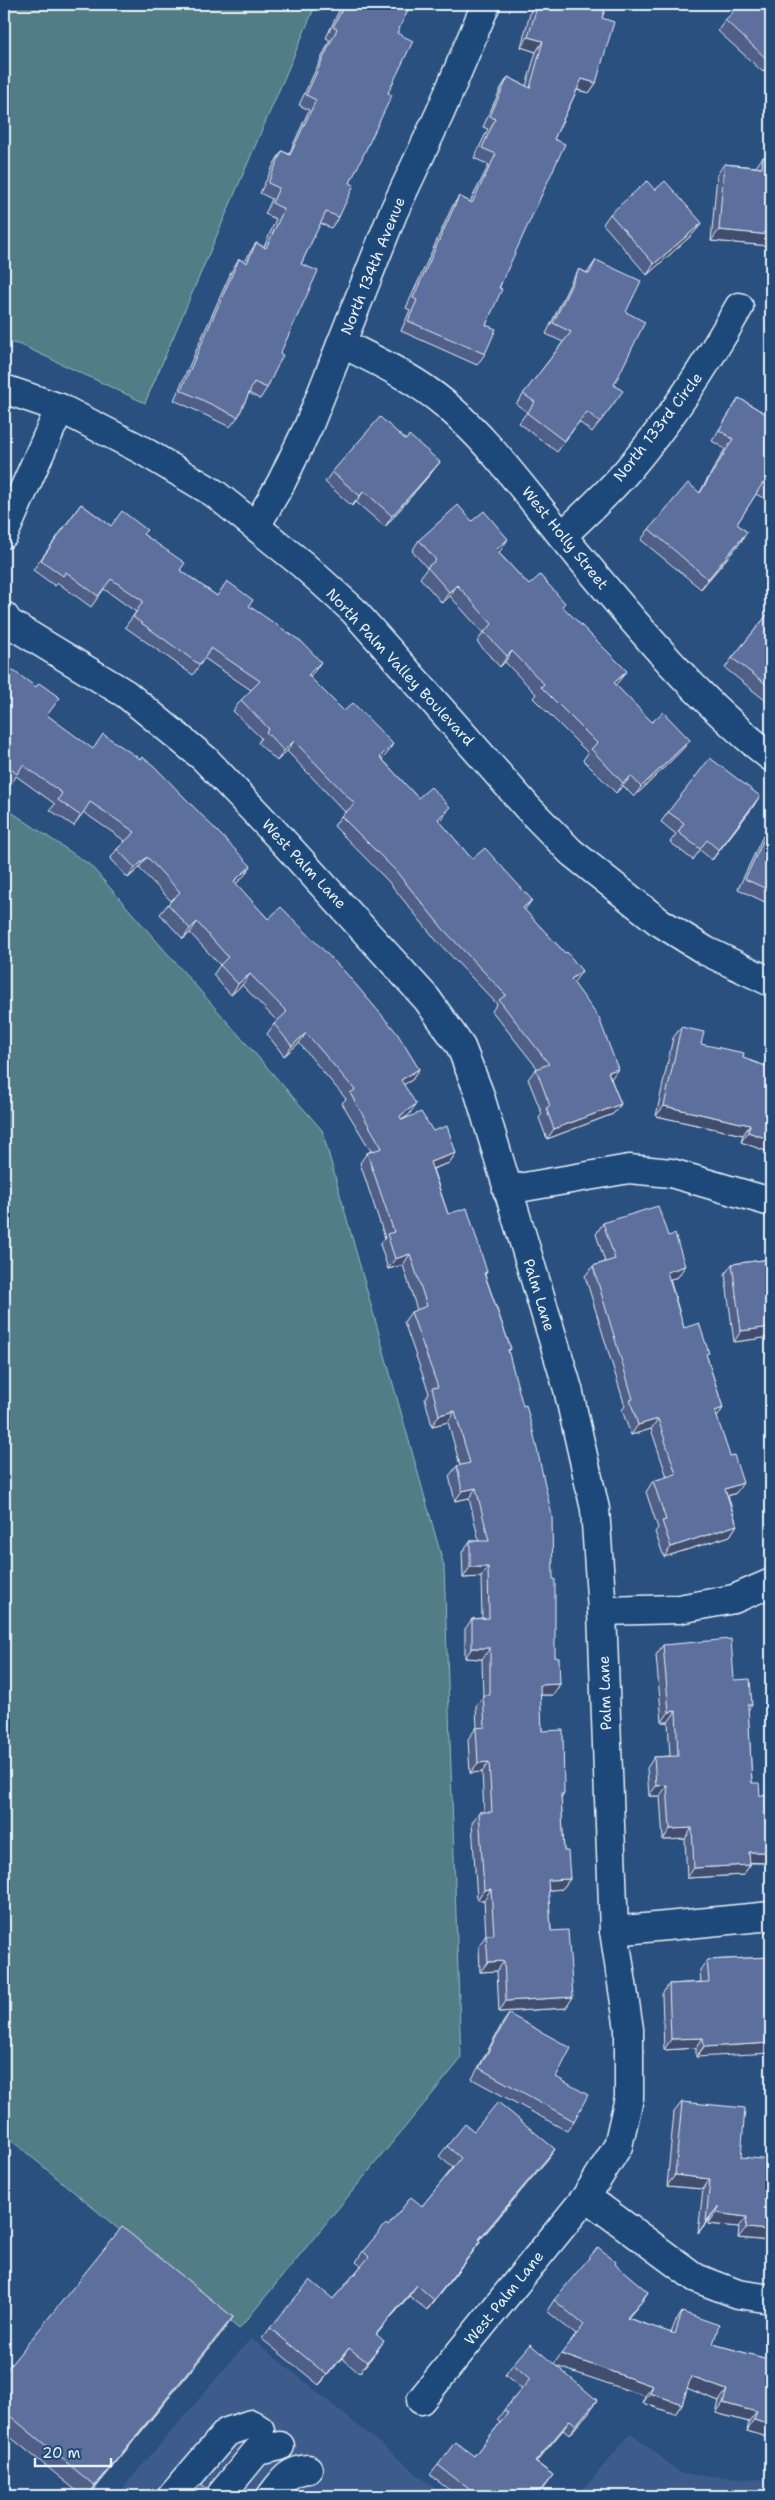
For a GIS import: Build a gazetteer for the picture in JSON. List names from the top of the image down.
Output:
{
  "streets": {
    "street": [
      "North 134th Avenue",
      "North 133rd Circle",
      "West Holly Street",
      "North Palm Valley Boulevard",
      "West Palm Lane",
      "Palm Lane"
    ]
  },
  "crossings": [
    ["North 134th Avenue", "West Holly Street"],
    ["North 134th Avenue", "North Palm Valley Boulevard"],
    ["North 133rd Circle", "West Holly Street"],
    ["West Palm Lane", "Palm Lane"]
  ],
  "scale_bar": "20 m"
}
